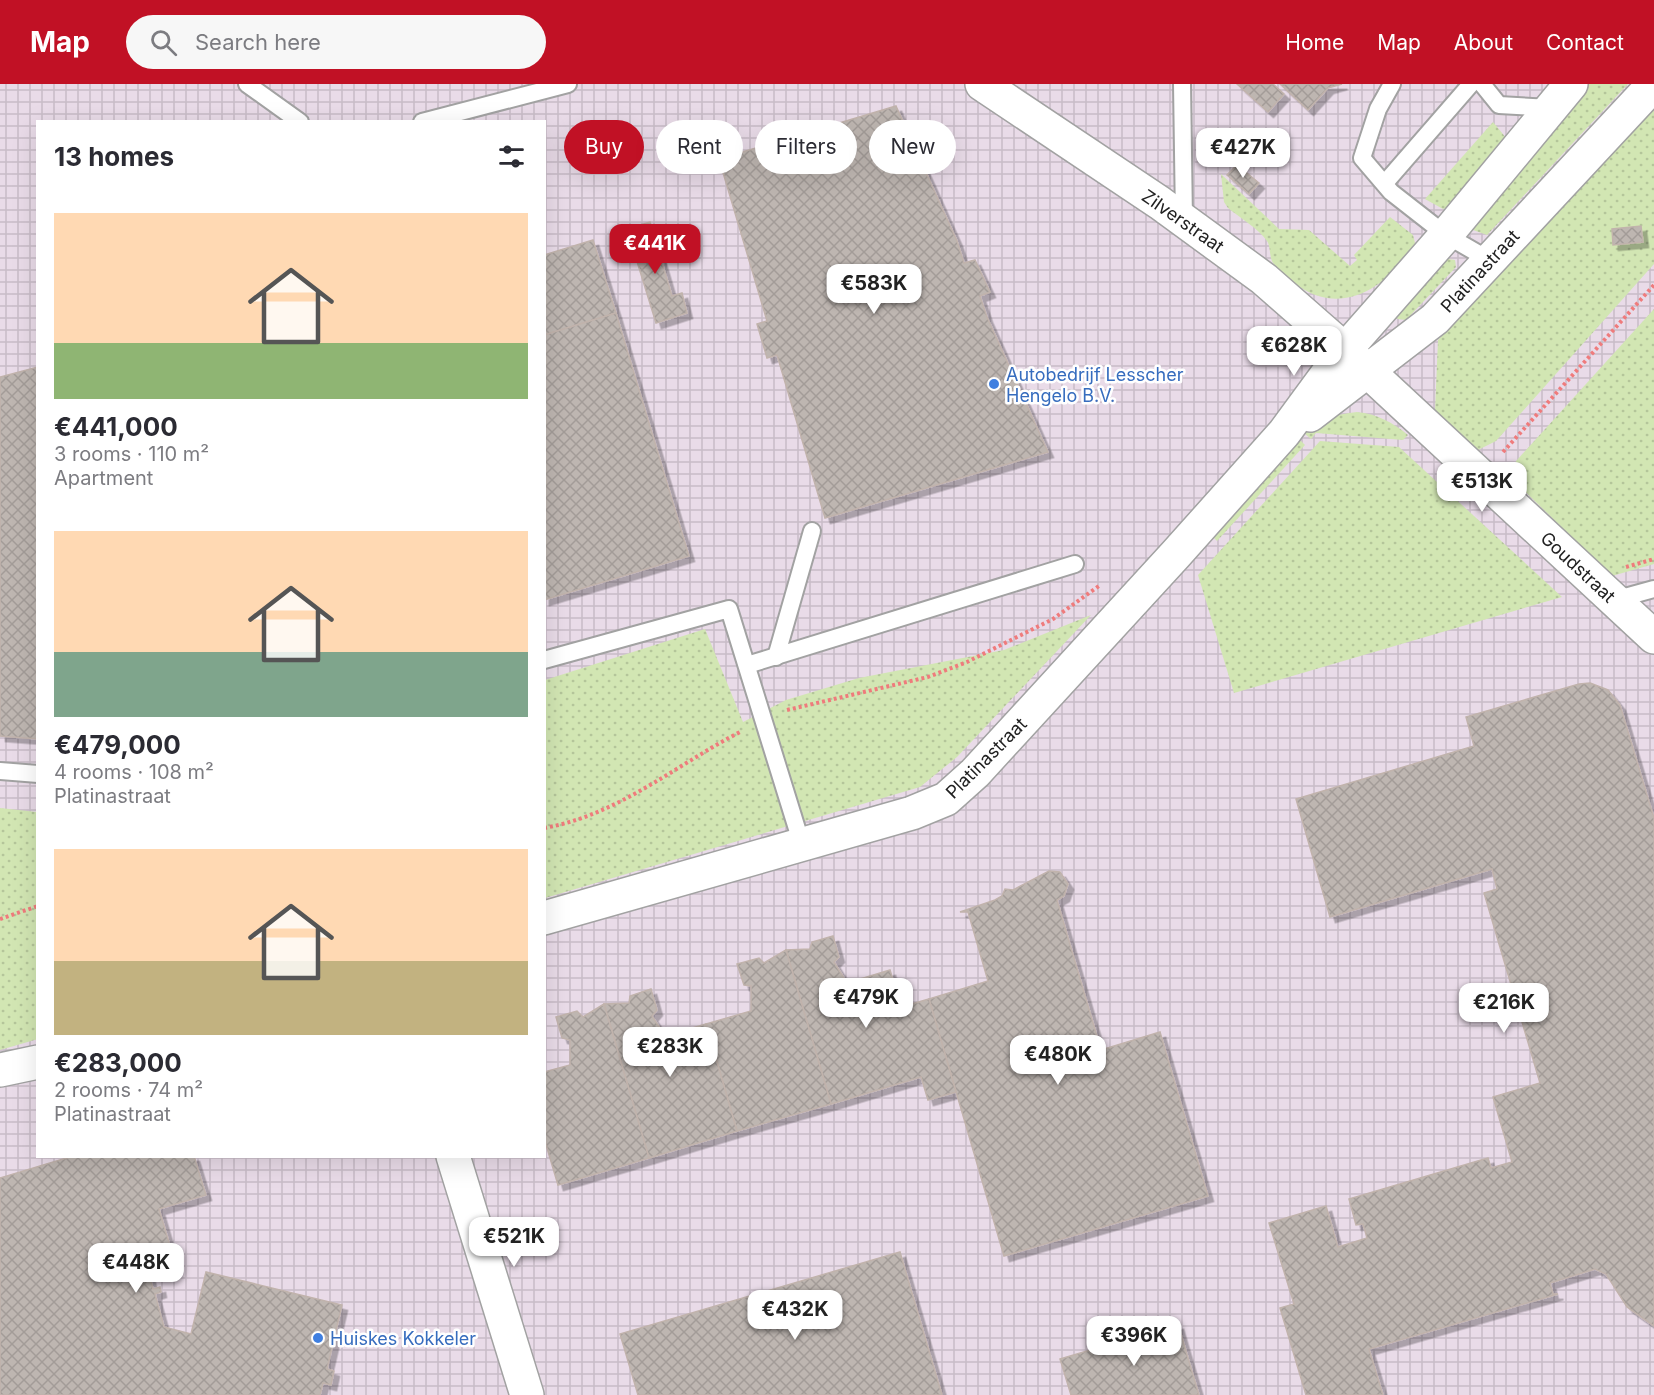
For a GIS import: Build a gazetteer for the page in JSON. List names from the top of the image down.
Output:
{
  "streets": {
    "street": ["Zilverstraat", "Platinastraat", "Goudstraat"]
  },
  "crossings": [
    ["Zilverstraat", "Platinastraat"],
    ["Zilverstraat", "Goudstraat"],
    ["Platinastraat", "Goudstraat"]
  ],
  "places": ["Autobedrijf Lesscher Hengelo B.V.", "Huiskes Kokkeler"],
  "page": {
    "header": "Map",
    "search": "Search here",
    "nav": [
      "Home",
      "Map",
      "About",
      "Contact"
    ],
    "chip": [
      "Buy",
      "Rent",
      "Filters",
      "New"
    ],
    "heading": "13 homes",
    "price": [
      "€427K",
      "€441K",
      "€583K",
      "€628K",
      "€513K",
      "€479K",
      "€216K",
      "€283K",
      "€480K",
      "€521K",
      "€448K",
      "€432K",
      "€396K"
    ],
    "list": [
      {
        "name": "€441,000",
        "note": "3 rooms · 110 m² · Apartment"
      },
      {
        "name": "€479,000",
        "note": "4 rooms · 108 m² · Platinastraat"
      },
      {
        "name": "€283,000",
        "note": "2 rooms · 74 m² · Platinastraat"
      }
    ]
  }
}
